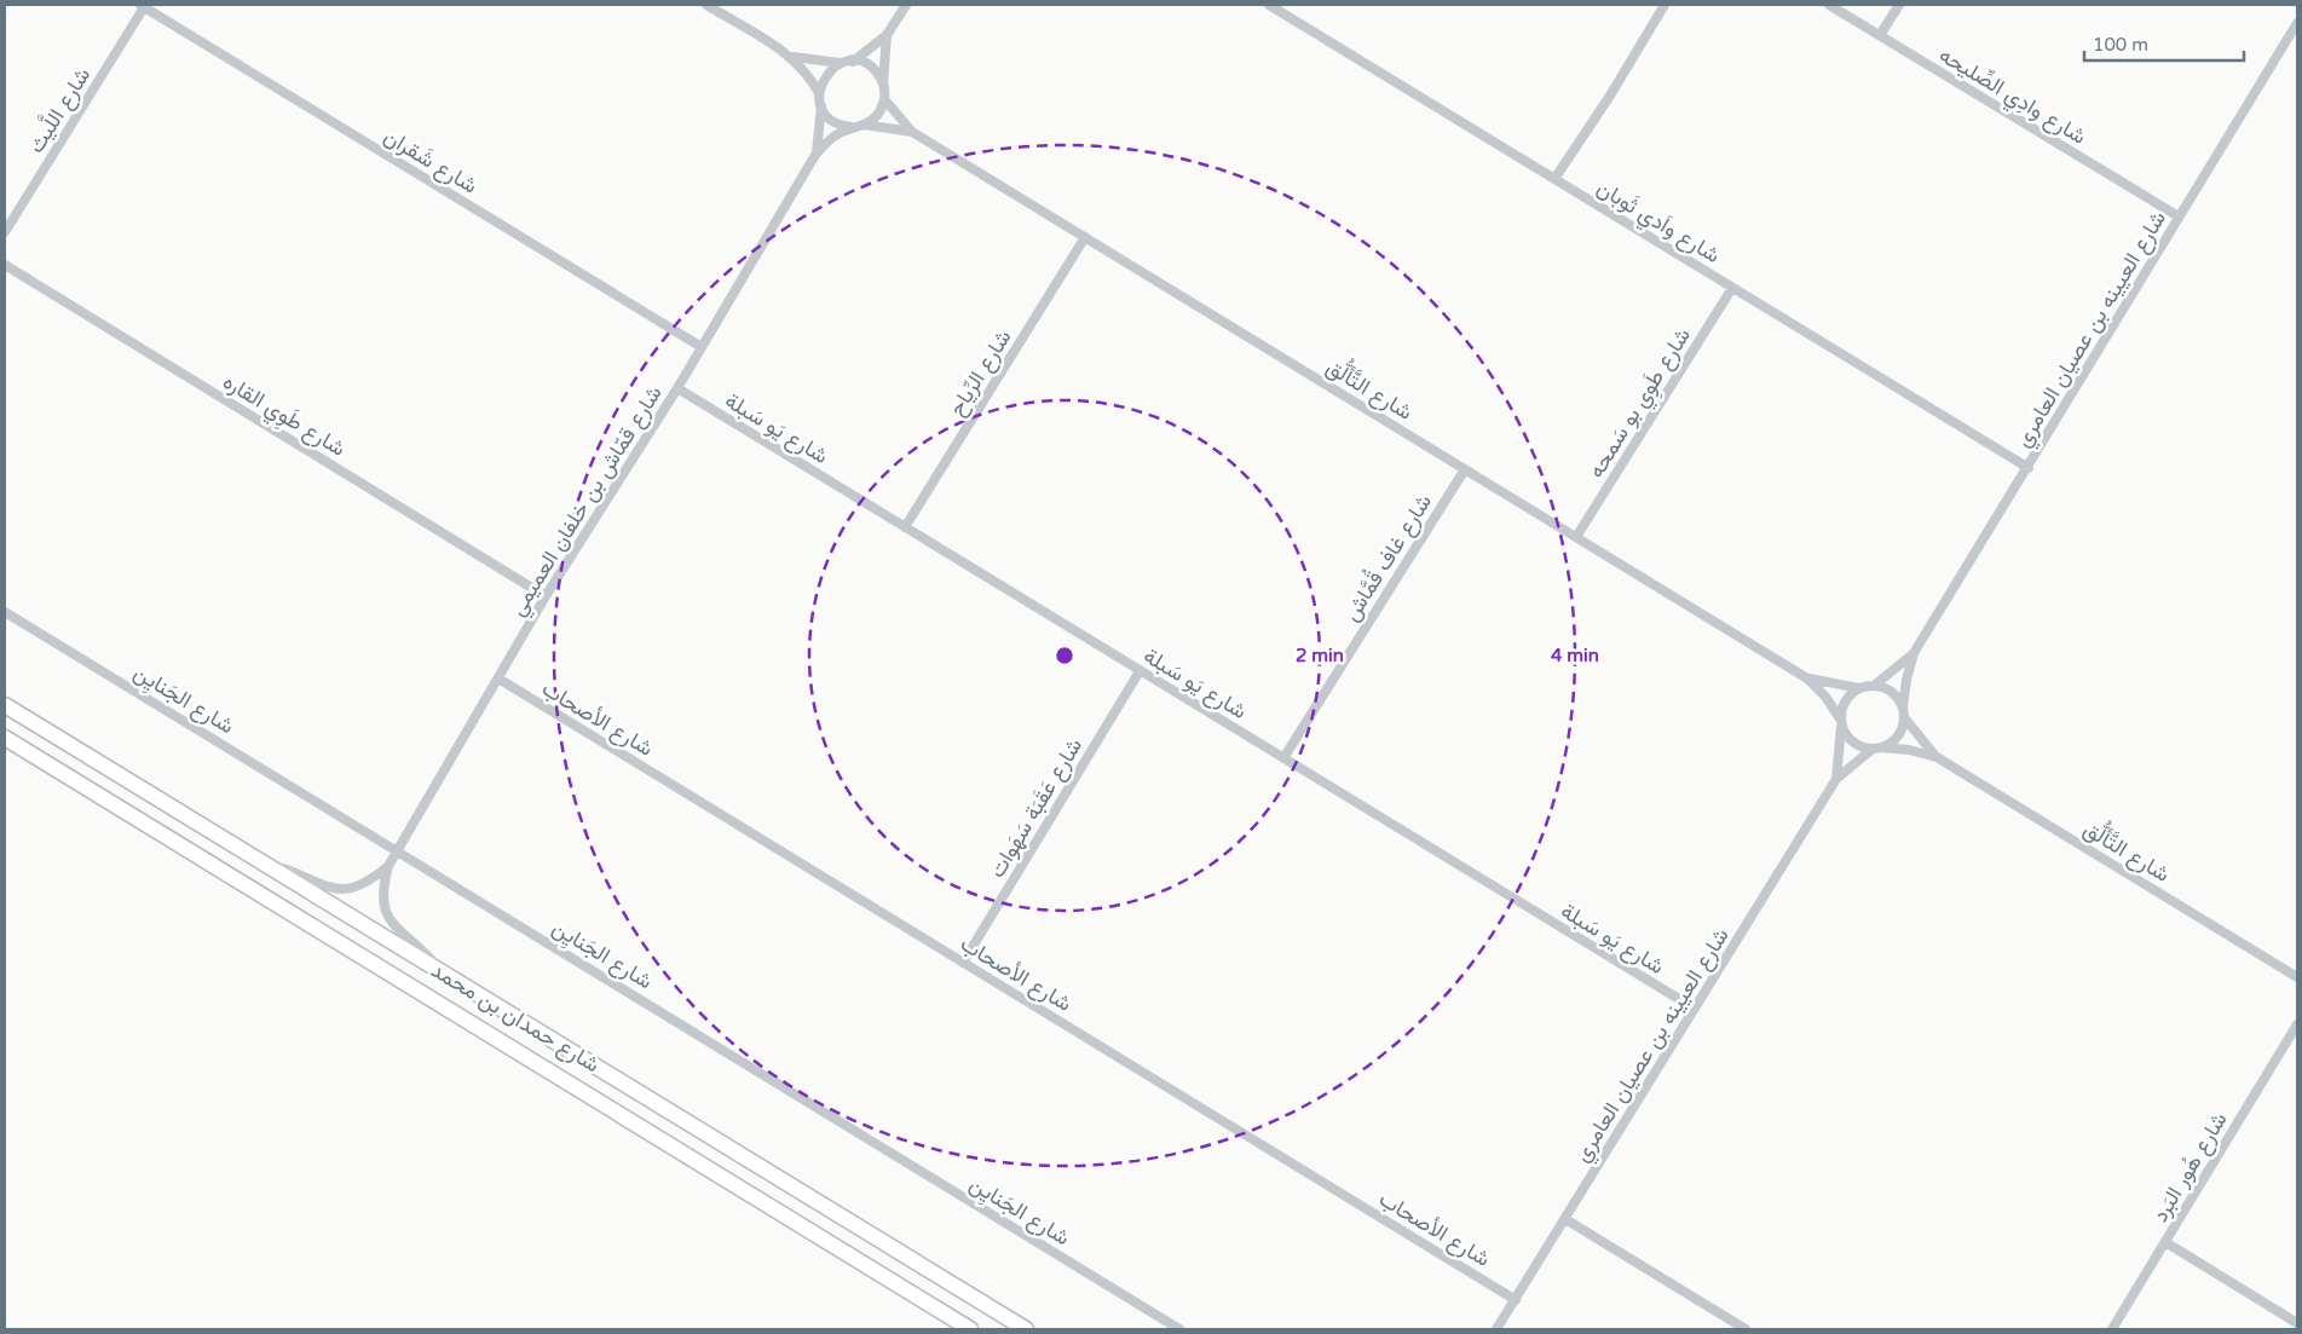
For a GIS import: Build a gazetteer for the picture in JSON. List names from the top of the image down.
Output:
{
  "streets": {
    "main road": ["شارع حمدان بن محمد"],
    "street": [
      "شارع وادِي الصِّليحه",
      "شارع اللَّيث",
      "شارع شَقران",
      "شارع واَدي ثَوبان",
      "شارع العيينه بن عصيان العامري",
      "شارع الرِّياح",
      "شارع التَّألُّق",
      "شارع طَوِي بو سَمحه",
      "شارع طَوِي القاره",
      "شارع يَو سَبلة",
      "شارع قمّاش بن خلفان العميمي",
      "شارع غاف قُمَّاش",
      "شارع الجَنايِن",
      "شارع الأصحاب",
      "شارع عَقَبَة سَهَوات",
      "شارع هُور البَرد"
    ]
  },
  "crossings": [
    ["شارع وادِي الصِّليحه", "شارع العيينه بن عصيان العامري"],
    ["شارع اللَّيث", "شارع شَقران"],
    ["شارع شَقران", "شارع قمّاش بن خلفان العميمي"],
    ["شارع واَدي ثَوبان", "شارع العيينه بن عصيان العامري"],
    ["شارع واَدي ثَوبان", "شارع طَوِي بو سَمحه"],
    ["شارع العيينه بن عصيان العامري", "شارع التَّألُّق"],
    ["شارع العيينه بن عصيان العامري", "شارع يَو سَبلة"],
    ["شارع العيينه بن عصيان العامري", "شارع الأصحاب"],
    ["شارع الرِّياح", "شارع التَّألُّق"],
    ["شارع الرِّياح", "شارع يَو سَبلة"],
    ["شارع التَّألُّق", "شارع طَوِي بو سَمحه"],
    ["شارع التَّألُّق", "شارع قمّاش بن خلفان العميمي"],
    ["شارع التَّألُّق", "شارع غاف قُمَّاش"],
    ["شارع طَوِي القاره", "شارع قمّاش بن خلفان العميمي"],
    ["شارع يَو سَبلة", "شارع قمّاش بن خلفان العميمي"],
    ["شارع يَو سَبلة", "شارع غاف قُمَّاش"],
    ["شارع يَو سَبلة", "شارع عَقَبَة سَهَوات"],
    ["شارع قمّاش بن خلفان العميمي", "شارع الجَنايِن"],
    ["شارع قمّاش بن خلفان العميمي", "شارع الأصحاب"],
    ["شارع قمّاش بن خلفان العميمي", "شارع حمدان بن محمد"],
    ["شارع الأصحاب", "شارع عَقَبَة سَهَوات"]
  ],
  "scale_bar": "100 m",
  "rings": ["2 min", "4 min"]
}
